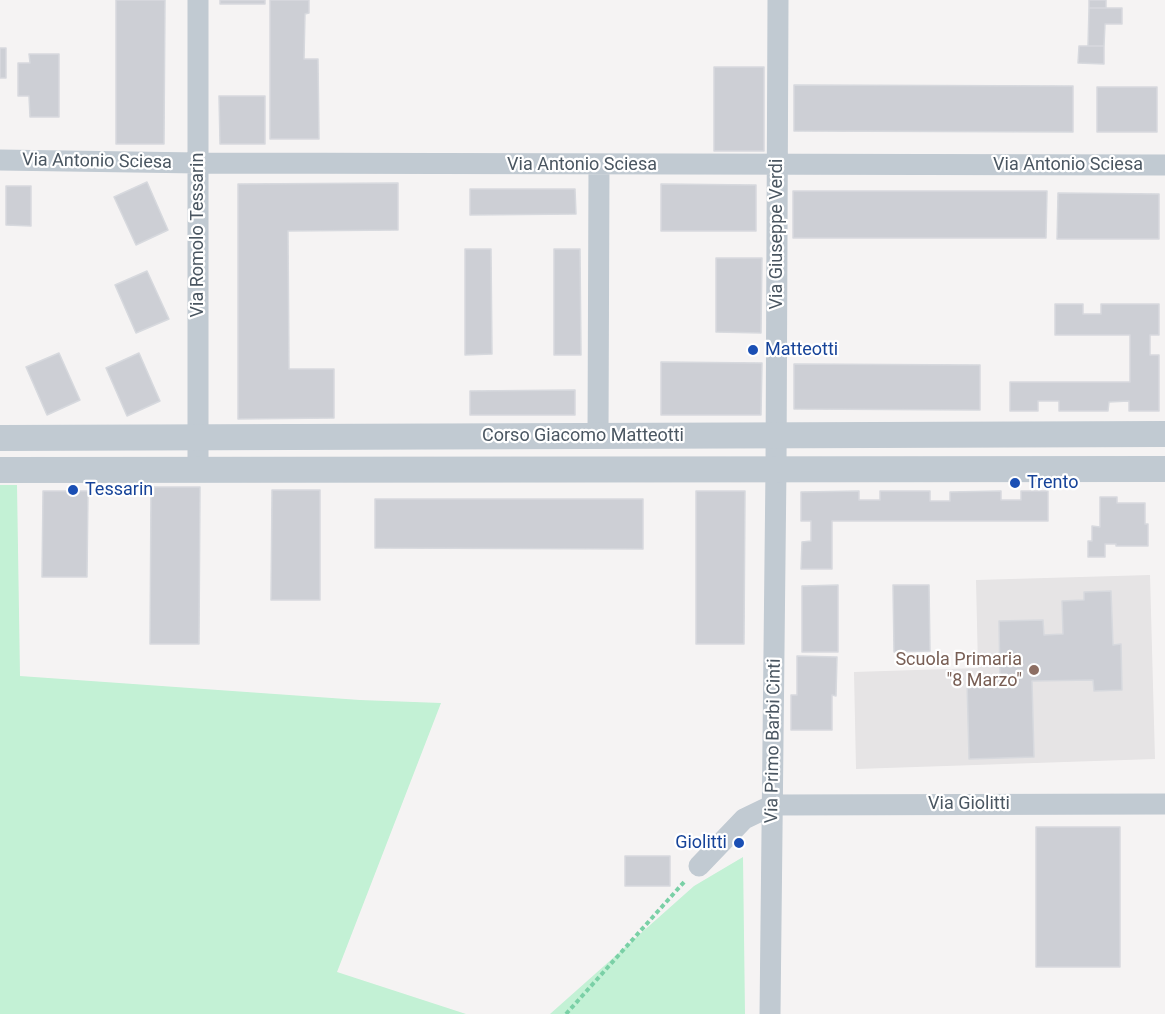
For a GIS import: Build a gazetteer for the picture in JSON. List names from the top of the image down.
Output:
{
  "streets": {
    "street": [
      "Via Antonio Sciesa",
      "Via Giuseppe Verdi",
      "Via Romolo Tessarin",
      "Corso Giacomo Matteotti",
      "Via Primo Barbi Cinti",
      "Via Giolitti"
    ]
  },
  "crossings": [
    ["Via Antonio Sciesa", "Via Giuseppe Verdi"],
    ["Via Antonio Sciesa", "Via Romolo Tessarin"],
    ["Via Giuseppe Verdi", "Corso Giacomo Matteotti"],
    ["Via Giuseppe Verdi", "Via Primo Barbi Cinti"],
    ["Via Romolo Tessarin", "Corso Giacomo Matteotti"],
    ["Corso Giacomo Matteotti", "Via Primo Barbi Cinti"],
    ["Via Primo Barbi Cinti", "Via Giolitti"]
  ],
  "places": [
    "Matteotti",
    "Trento",
    "Tessarin",
    "Scuola Primaria \"8 Marzo\"",
    "Giolitti"
  ]
}
